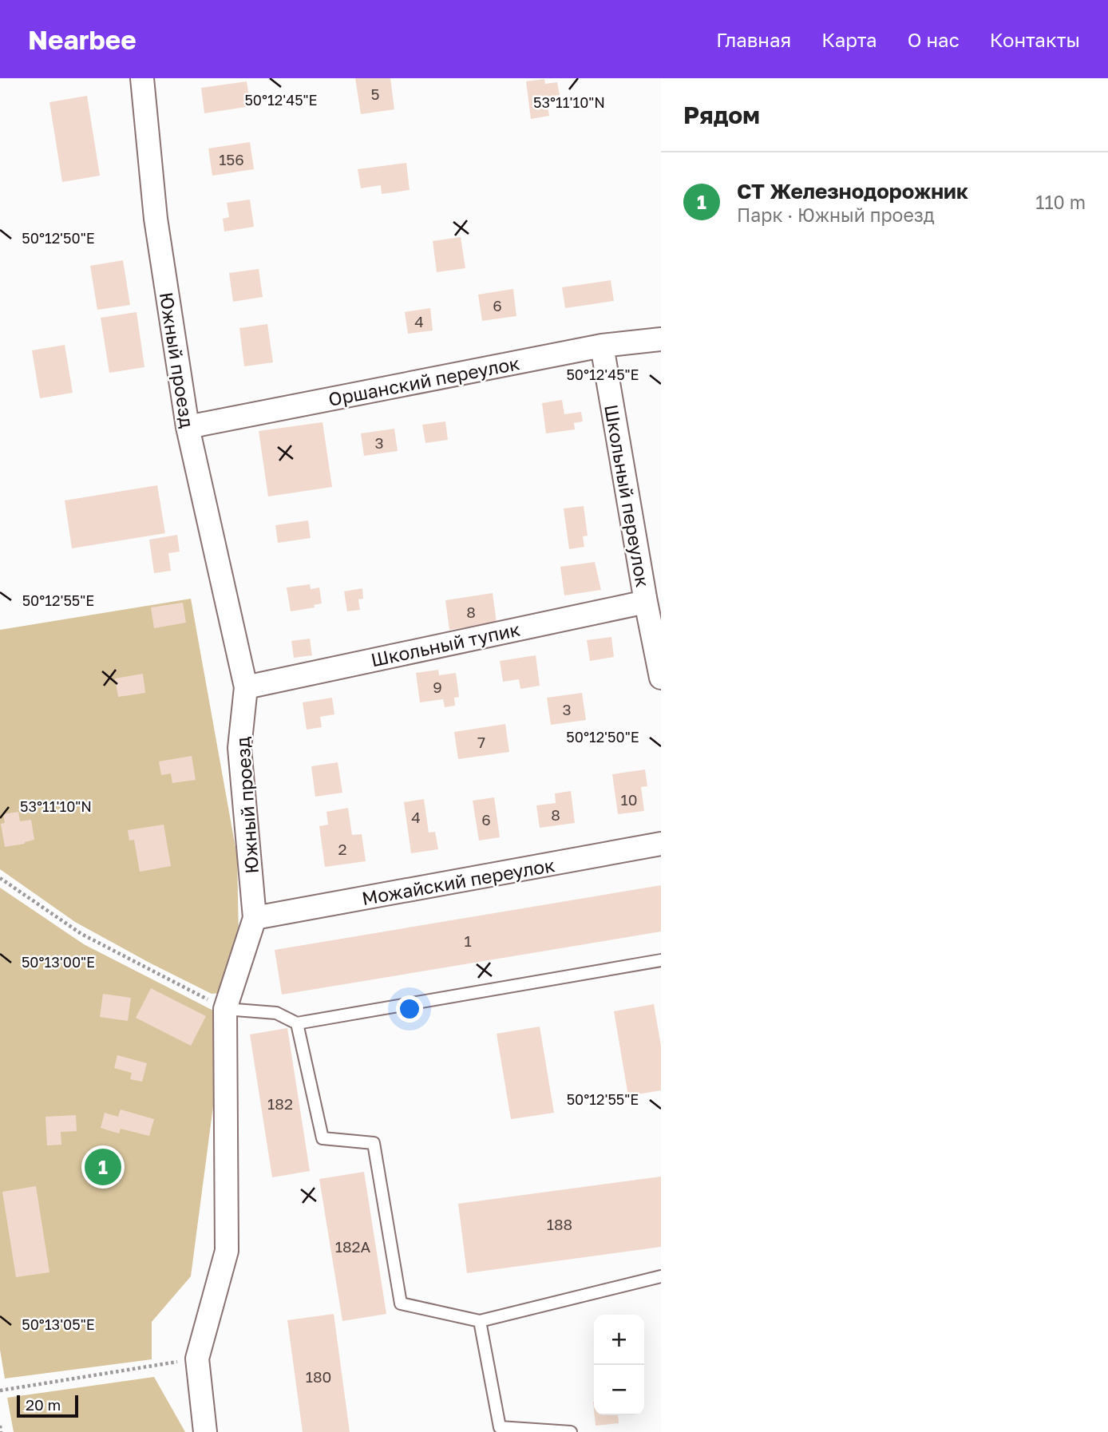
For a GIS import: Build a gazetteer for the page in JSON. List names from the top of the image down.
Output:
{
  "streets": {
    "street": [
      "Южный проезд",
      "Оршанский переулок",
      "Школьный переулок",
      "Школьный тупик",
      "Можайский переулок"
    ]
  },
  "crossings": [
    ["Южный проезд", "Оршанский переулок"],
    ["Южный проезд", "Школьный тупик"],
    ["Южный проезд", "Можайский переулок"],
    ["Оршанский переулок", "Школьный переулок"],
    ["Школьный переулок", "Школьный тупик"]
  ],
  "house_numbers": [
    "5",
    "156",
    "6",
    "4",
    "3",
    "8",
    "9",
    "3",
    "7",
    "10",
    "8",
    "4",
    "6",
    "2",
    "1",
    "182",
    "188",
    "182А",
    "180"
  ],
  "scale_bar": "20 m",
  "page": {
    "header": "Nearbee",
    "nav": [
      "Главная",
      "Карта",
      "О нас",
      "Контакты"
    ],
    "heading": "Рядом",
    "list": [
      {
        "mark": "1",
        "name": "СТ Железнодорожник",
        "note": "Парк · Южный проезд",
        "value": "110 m"
      }
    ],
    "pins": "1",
    "map_buttons": ["+", "−"],
    "scale": "20 m"
  },
  "coordinates": [
    "50°12'45\"E",
    "53°11'10\"N",
    "50°12'50\"E",
    "50°12'55\"E",
    "50°13'00\"E",
    "50°13'05\"E"
  ]
}
